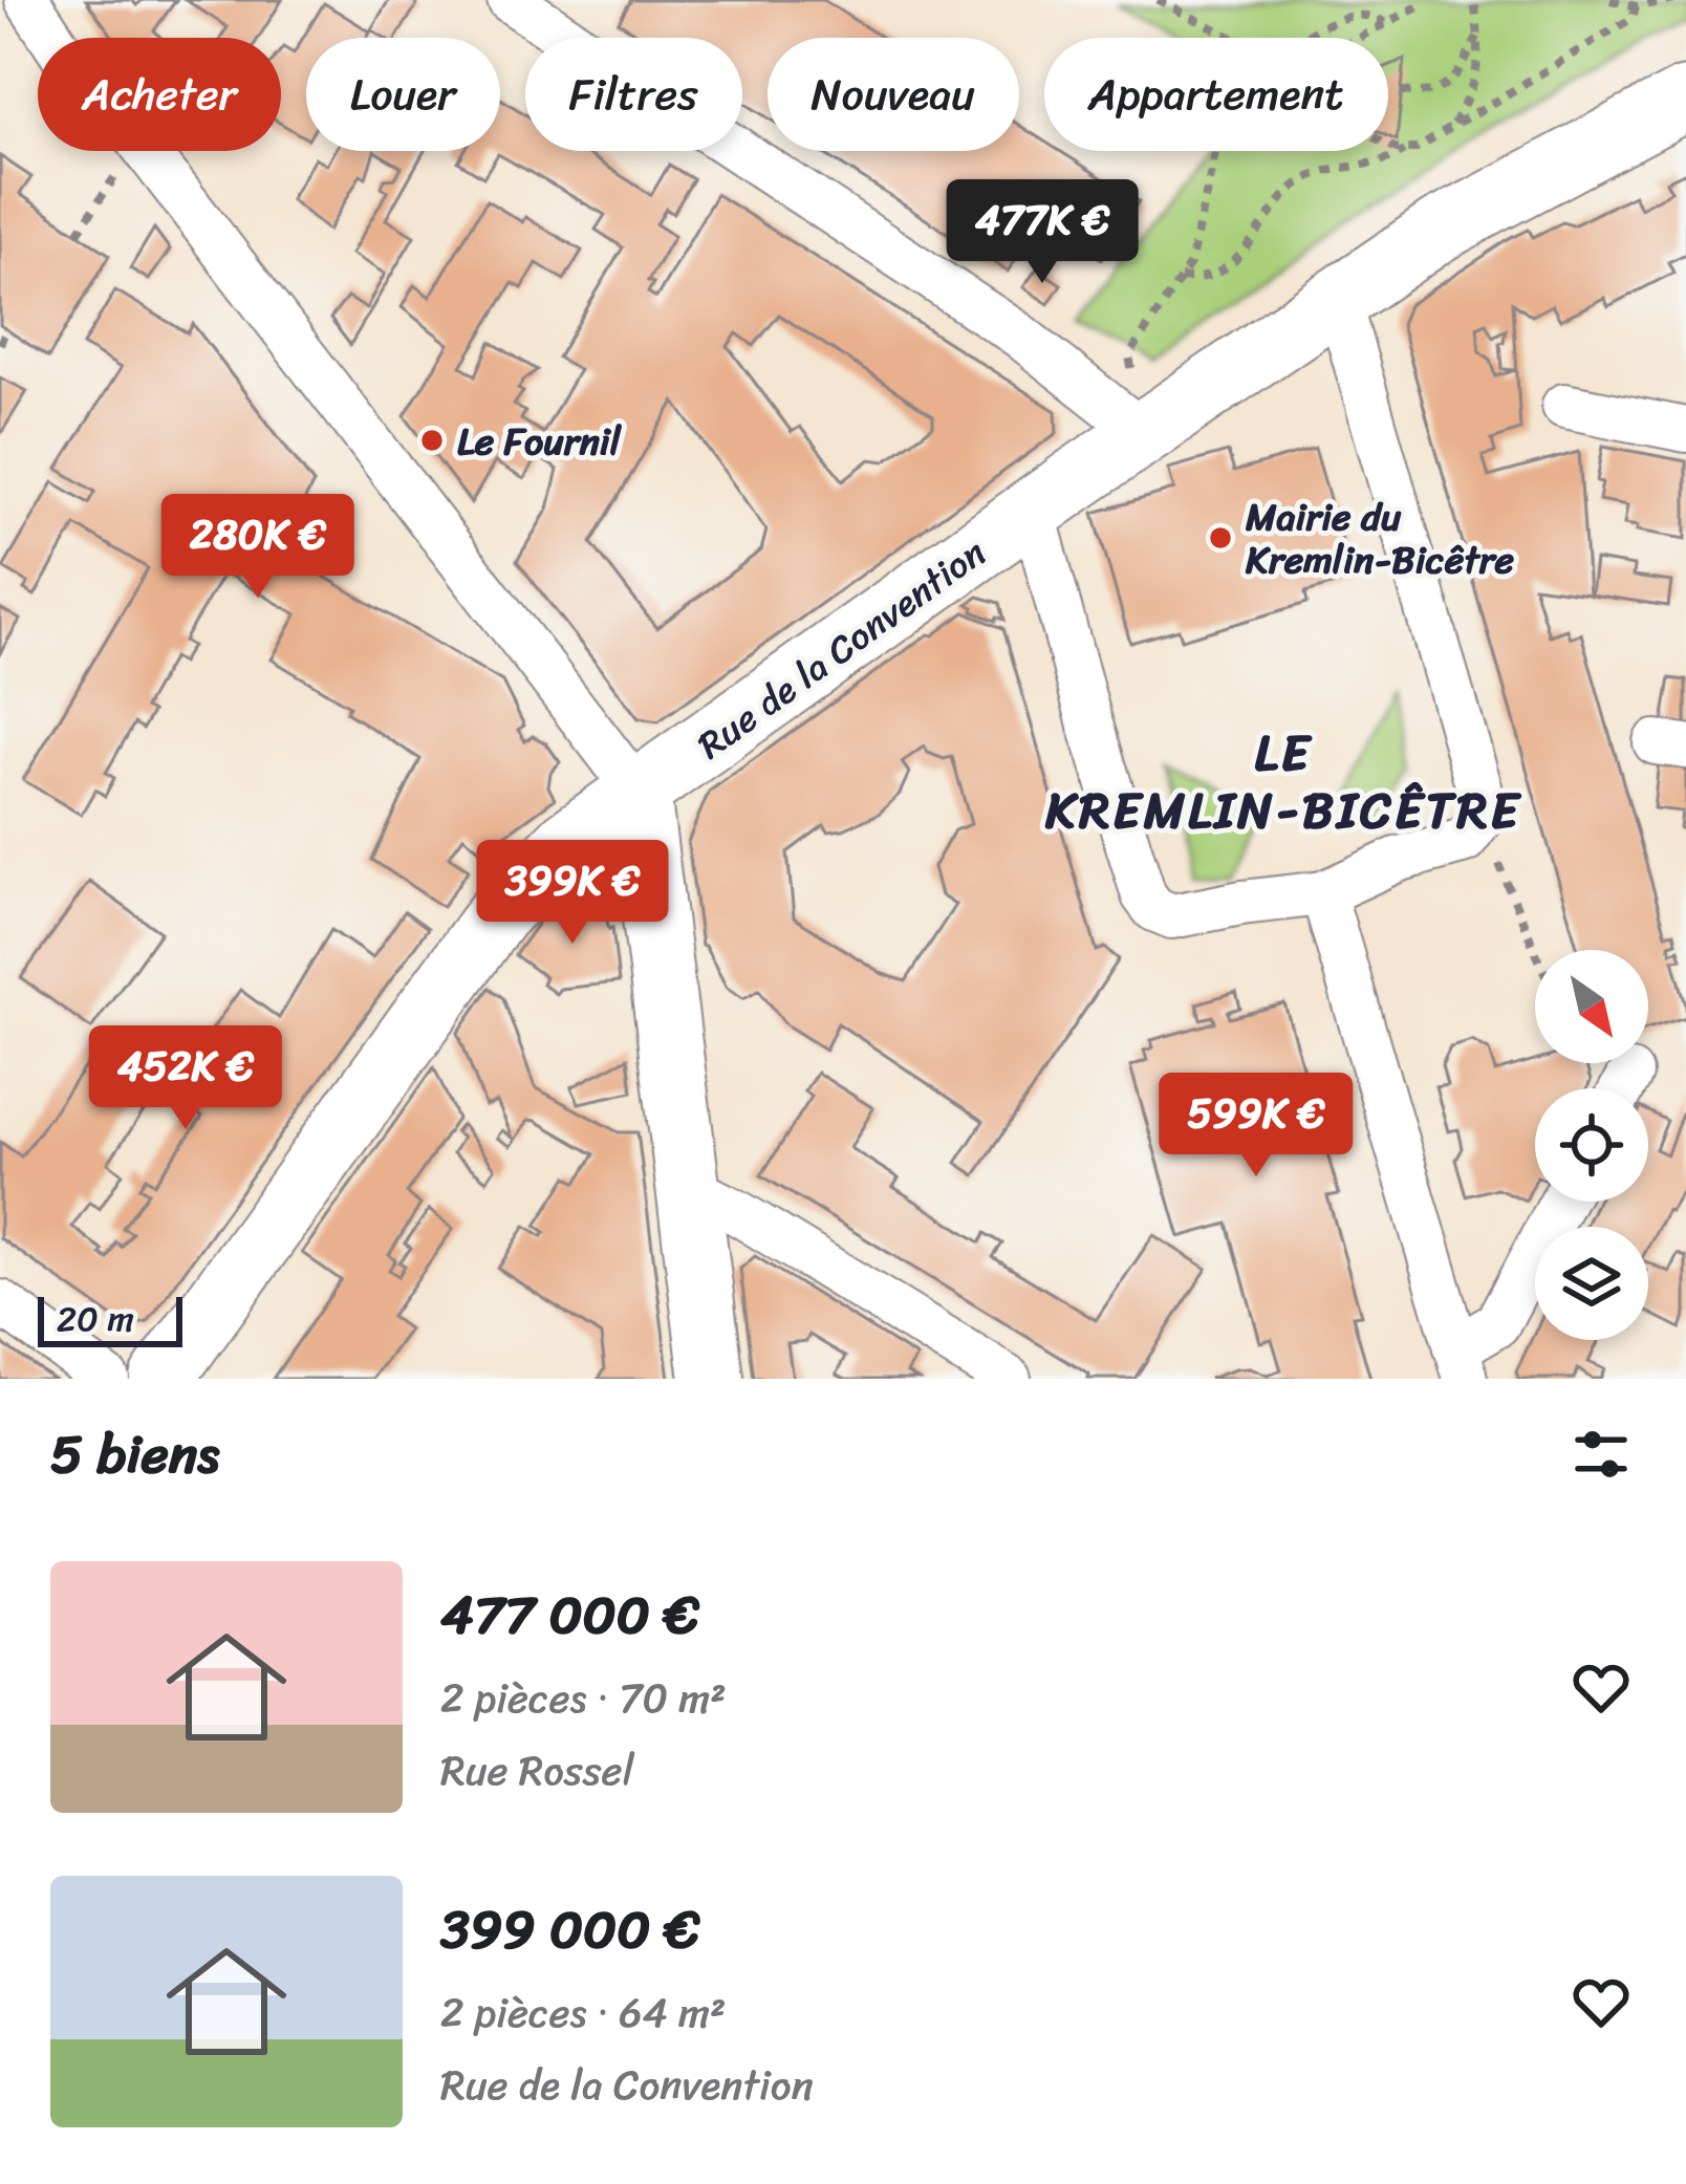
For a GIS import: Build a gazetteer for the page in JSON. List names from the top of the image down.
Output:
{
  "streets": {
    "main road": ["Rue de la Convention"]
  },
  "districts": ["LE KREMLIN-BICÊTRE"],
  "places": ["Le Fournil", "Mairie du Kremlin-Bicêtre"],
  "scale_bar": "20 m",
  "north": "bottom right",
  "page": {
    "chip": [
      "Acheter",
      "Louer",
      "Filtres",
      "Nouveau",
      "Appartement"
    ],
    "price": [
      "477K €",
      "280K €",
      "399K €",
      "452K €",
      "599K €"
    ],
    "scale": "20 m",
    "heading": "5 biens",
    "list": [
      {
        "name": "477 000 €",
        "note": "2 pièces · 70 m² · Rue Rossel"
      },
      {
        "name": "399 000 €",
        "note": "2 pièces · 64 m² · Rue de la Convention"
      }
    ]
  }
}
